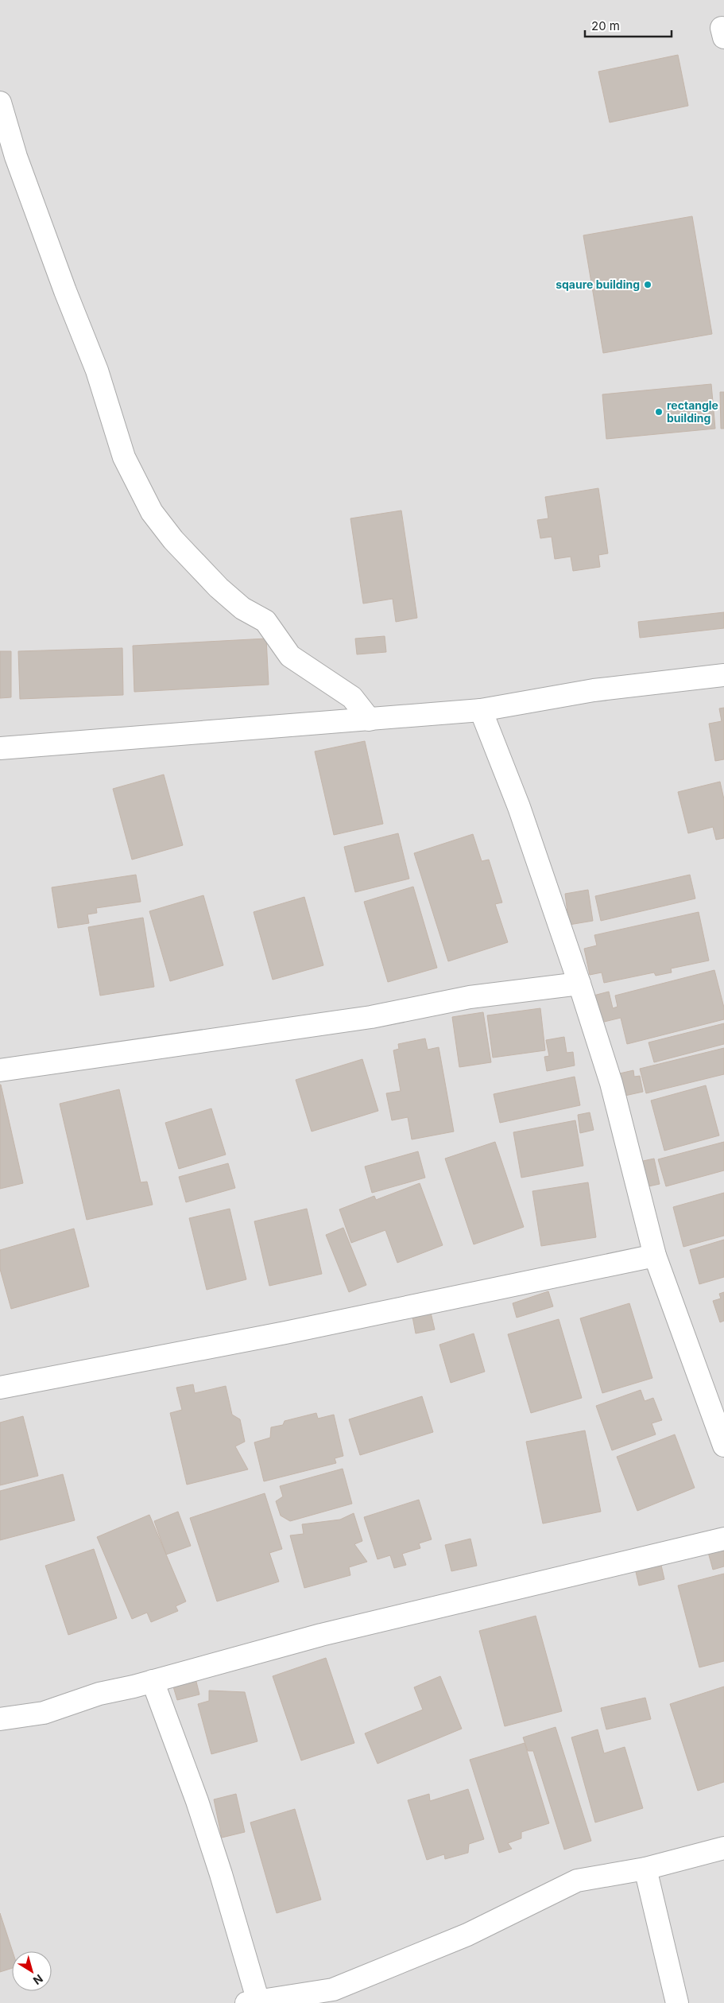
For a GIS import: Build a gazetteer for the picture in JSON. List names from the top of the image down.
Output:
{
  "places": ["sqaure building", "rectangle building"],
  "scale_bar": "20 m",
  "north": "bottom right"
}
